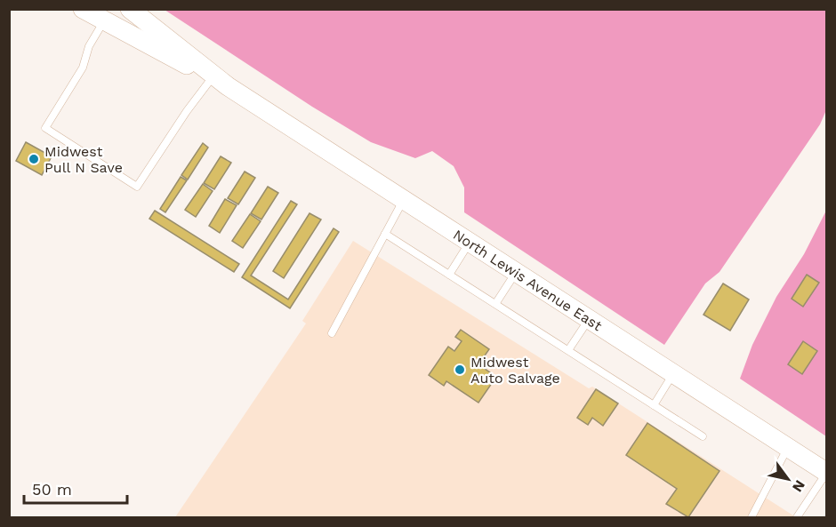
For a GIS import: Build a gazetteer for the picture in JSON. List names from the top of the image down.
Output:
{
  "streets": {
    "main road": ["North Lewis Avenue East"]
  },
  "places": ["Midwest Pull N Save", "Midwest Auto Salvage"],
  "scale_bar": "50 m",
  "north": "bottom right"
}
